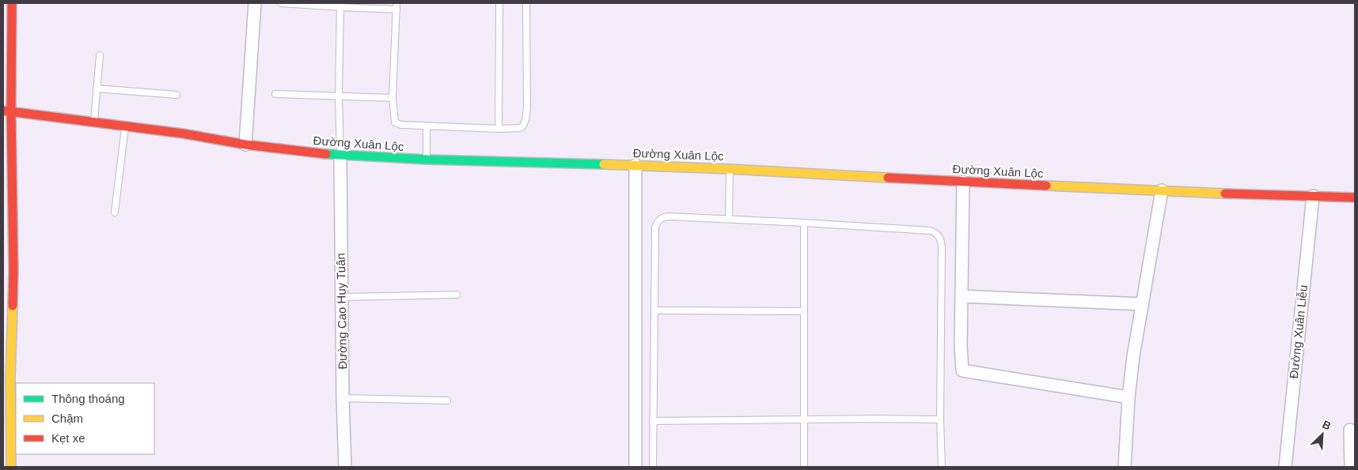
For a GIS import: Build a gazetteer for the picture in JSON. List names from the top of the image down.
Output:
{
  "streets": {
    "street": ["Đường Xuân Lộc", "Đường Cao Huy Tuân", "Đường Xuân Liễu"]
  },
  "crossings": [
    ["Đường Xuân Lộc", "Đường Cao Huy Tuân"],
    ["Đường Xuân Lộc", "Đường Xuân Liễu"]
  ],
  "legend": ["Thông thoáng", "Chậm", "Kẹt xe"],
  "north": "top right"
}
